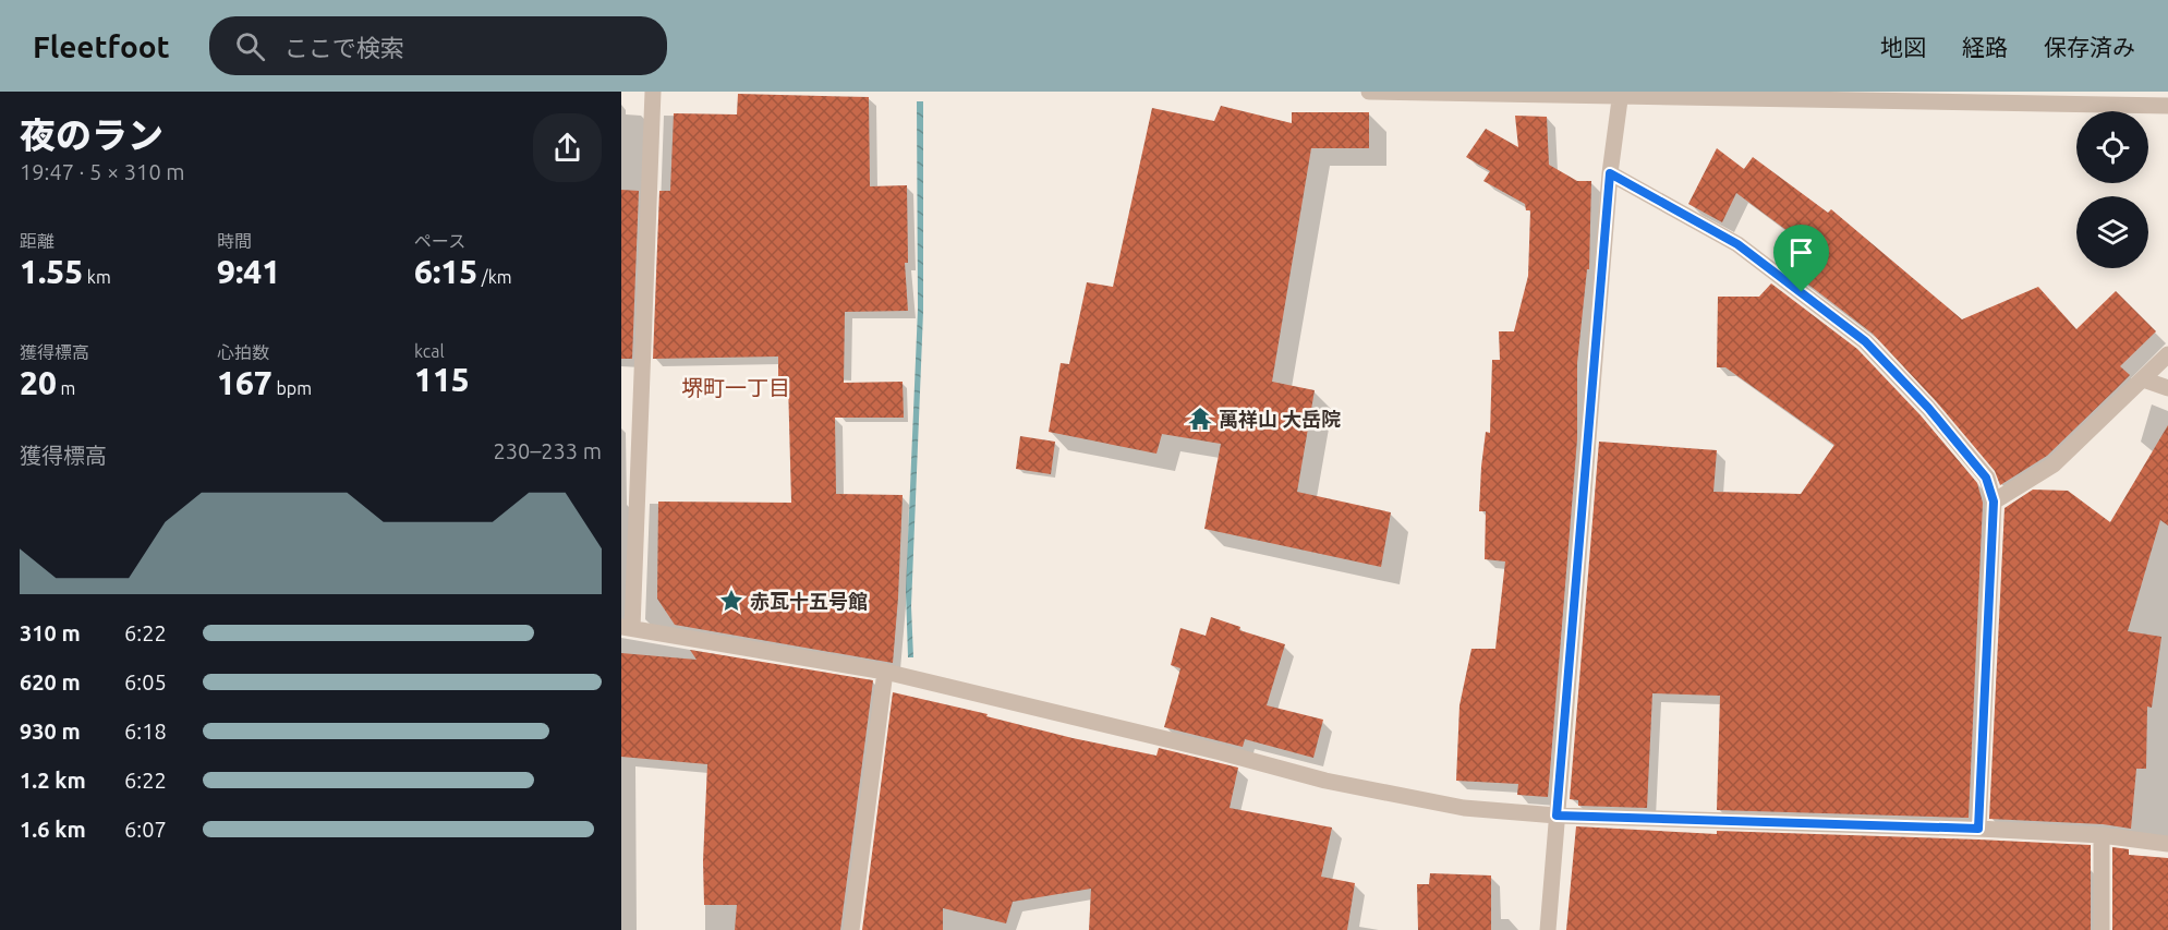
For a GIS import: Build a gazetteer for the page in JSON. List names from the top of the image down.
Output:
{
  "districts": ["堺町一丁目"],
  "places": {
    "temple": ["萬祥山 大岳院"],
    "place": ["赤瓦十五号館"]
  },
  "page": {
    "header": "Fleetfoot",
    "search": "ここで検索",
    "nav": ["地図", "経路", "保存済み"],
    "heading": ["夜のラン", "19:47 · 5 × 310 m"],
    "stats": [
      ["距離", "1.55 km"],
      ["時間", "9:41"],
      ["ペース", "6:15 /km"],
      ["獲得標高", "20 m"],
      ["心拍数", "167 bpm"],
      ["kcal", "115"]
    ],
    "chart": ["獲得標高", "230–233 m"],
    "list": [
      {
        "name": "310 m",
        "note": "6:22"
      },
      {
        "name": "620 m",
        "note": "6:05"
      },
      {
        "name": "930 m",
        "note": "6:18"
      },
      {
        "name": "1.2 km",
        "note": "6:22"
      },
      {
        "name": "1.6 km",
        "note": "6:07"
      }
    ]
  }
}
